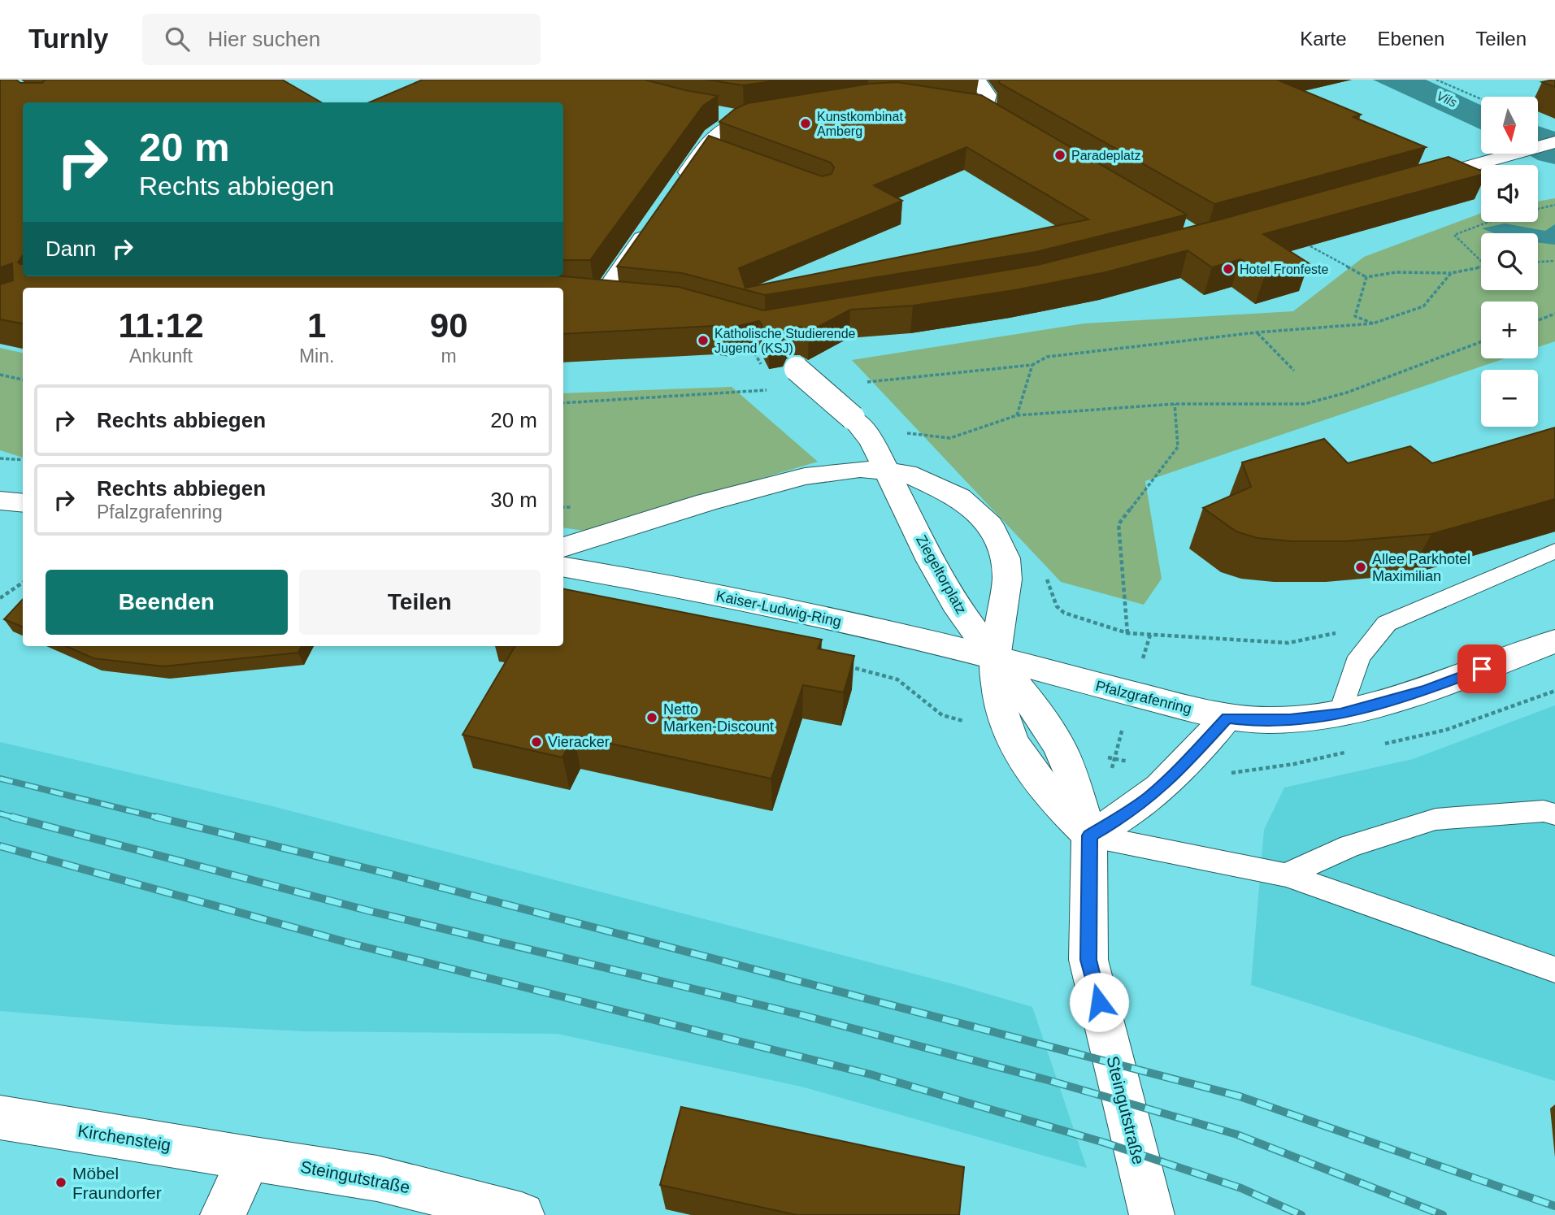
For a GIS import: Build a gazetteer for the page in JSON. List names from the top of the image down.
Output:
{
  "streets": {
    "street": [
      "Ziegeltorplatz",
      "Kaiser-Ludwig-Ring",
      "Pfalzgrafenring",
      "Steingutstraße",
      "Kirchensteig"
    ]
  },
  "crossings": [
    ["Ziegeltorplatz", "Kaiser-Ludwig-Ring"],
    ["Ziegeltorplatz", "Pfalzgrafenring"],
    ["Ziegeltorplatz", "Steingutstraße"],
    ["Kaiser-Ludwig-Ring", "Pfalzgrafenring"],
    ["Kaiser-Ludwig-Ring", "Steingutstraße"],
    ["Pfalzgrafenring", "Steingutstraße"],
    ["Steingutstraße", "Kirchensteig"]
  ],
  "water": ["Vils"],
  "places": [
    "Kunstkombinat Amberg",
    "Paradeplatz",
    "Hotel Fronfeste",
    "Katholische Studierende Jugend (KSJ)",
    "Allee Parkhotel Maximilian",
    "Netto Marken-Discount",
    "Vieracker",
    "Möbel Fraundorfer"
  ],
  "north": "bottom",
  "page": {
    "header": "Turnly",
    "search": "Hier suchen",
    "nav": ["Karte", "Ebenen", "Teilen"],
    "map_buttons": ["+", "−"],
    "turn": ["20 m", "Rechts abbiegen"],
    "then": "Dann",
    "eta": [
      "11:12",
      "Ankunft",
      "1",
      "Min.",
      "90",
      "m"
    ],
    "list": [
      {
        "name": "Rechts abbiegen",
        "value": "20 m"
      },
      {
        "name": "Rechts abbiegen",
        "note": "Pfalzgrafenring",
        "value": "30 m"
      }
    ],
    "buttons": ["Beenden", "Teilen"]
  }
}
